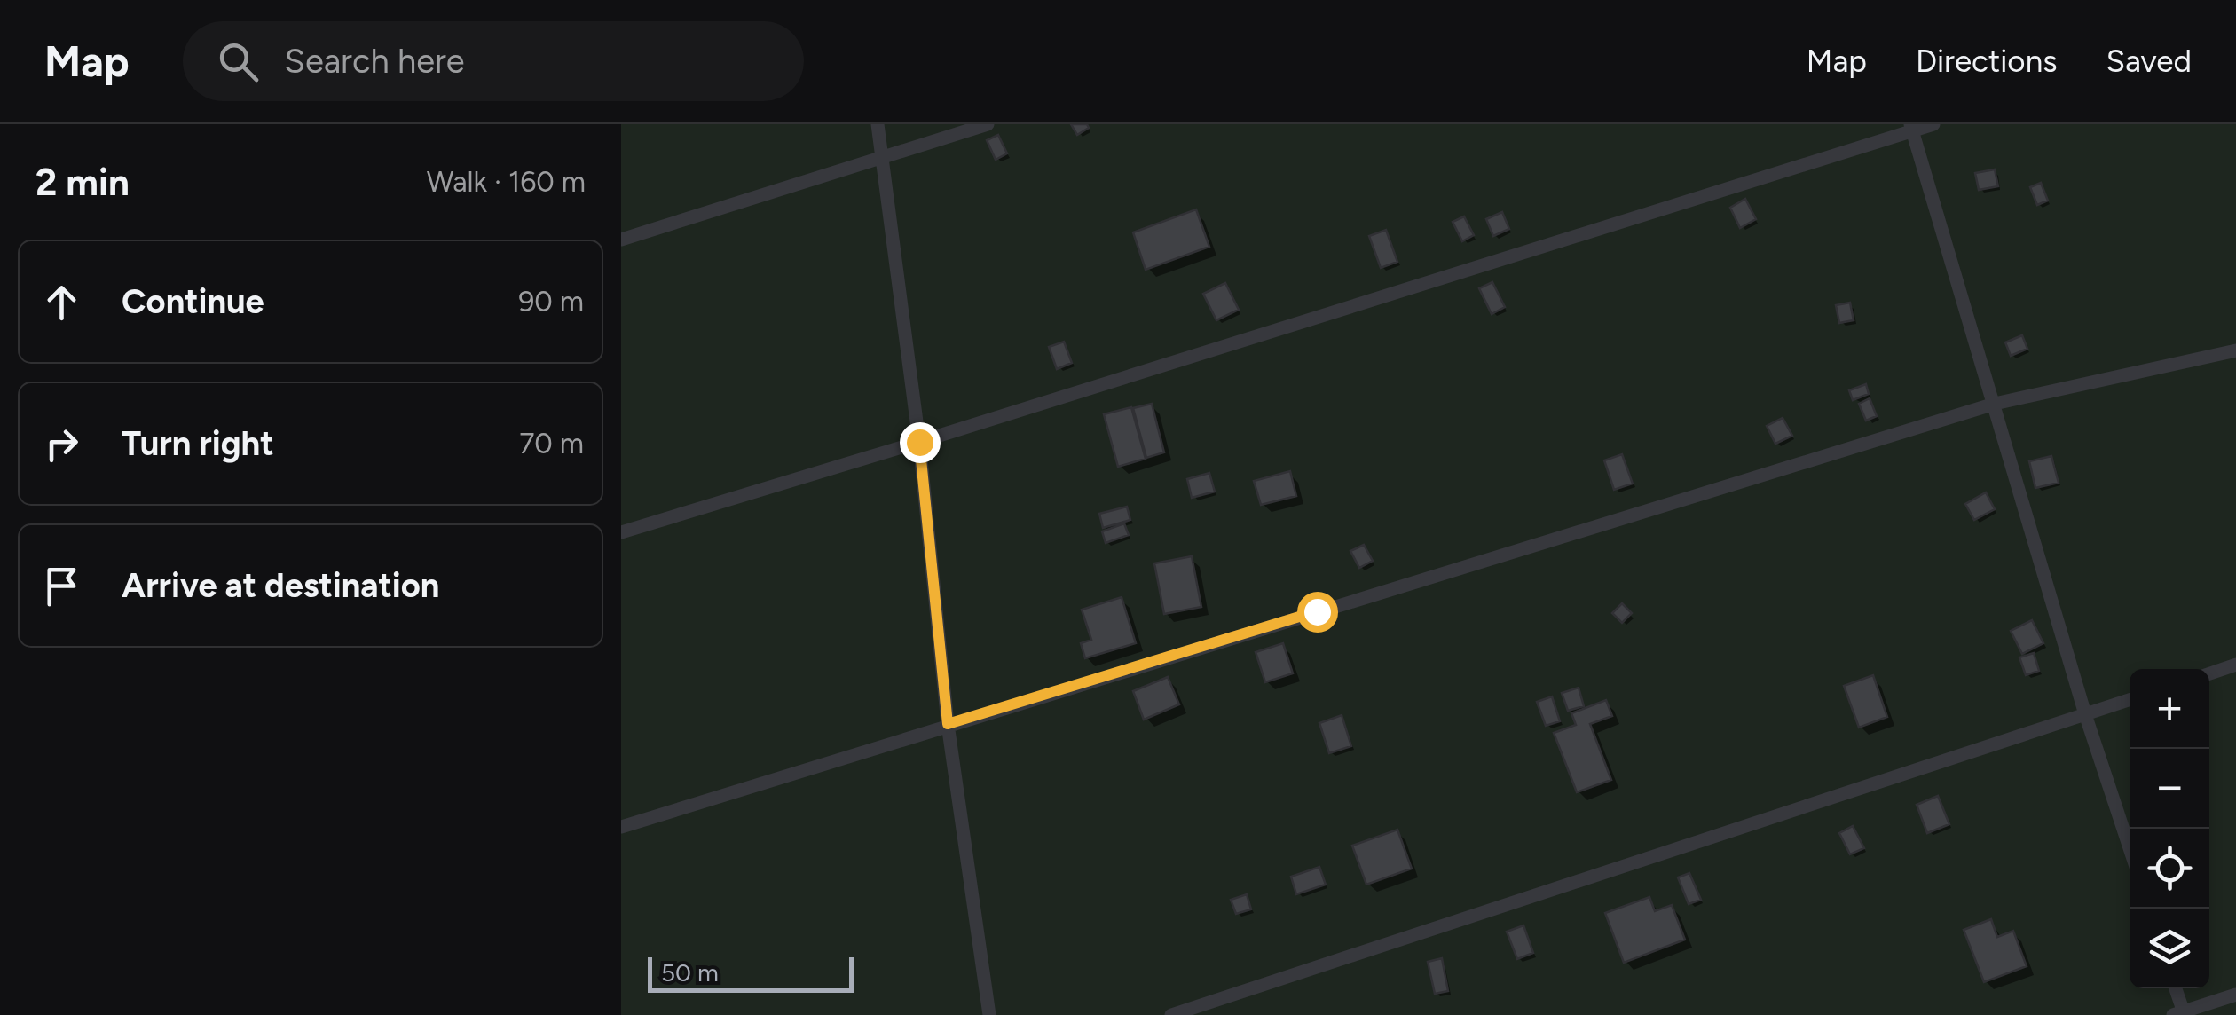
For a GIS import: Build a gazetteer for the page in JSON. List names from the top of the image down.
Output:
{
  "scale_bar": "50 m",
  "page": {
    "header": "Map",
    "search": "Search here",
    "nav": ["Map", "Directions", "Saved"],
    "heading": ["2 min", "Walk · 160 m"],
    "list": [
      ["Continue", "90 m"],
      ["Turn right", "70 m"],
      "Arrive at destination"
    ],
    "map_buttons": ["+", "−"],
    "scale": "50 m"
  }
}
